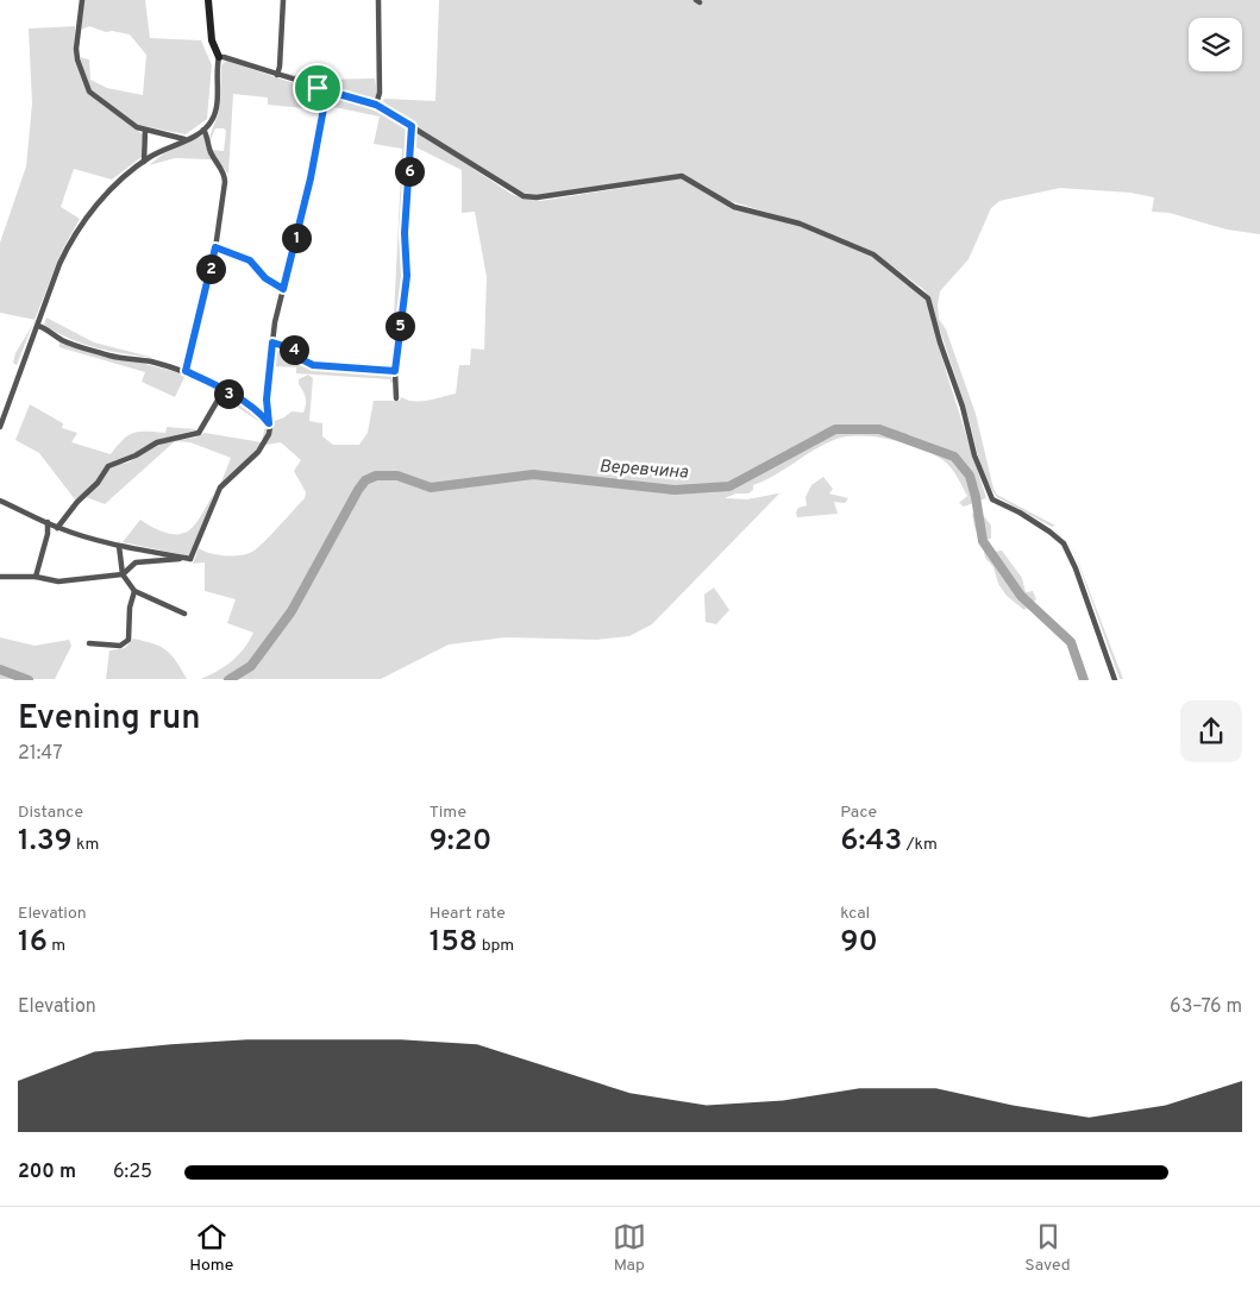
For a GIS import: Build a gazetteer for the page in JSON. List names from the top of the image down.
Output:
{
  "water": ["Веревчина"],
  "page": {
    "pins": [
      "6",
      "1",
      "2",
      "5",
      "4",
      "3"
    ],
    "heading": ["Evening run", "21:47"],
    "stats": [
      ["Distance", "1.39 km"],
      ["Time", "9:20"],
      ["Pace", "6:43 /km"],
      ["Elevation", "16 m"],
      ["Heart rate", "158 bpm"],
      ["kcal", "90"]
    ],
    "chart": ["Elevation", "63–76 m"],
    "list": [
      {
        "name": "200 m",
        "note": "6:25"
      }
    ],
    "tabs": ["Home", "Map", "Saved"]
  }
}
